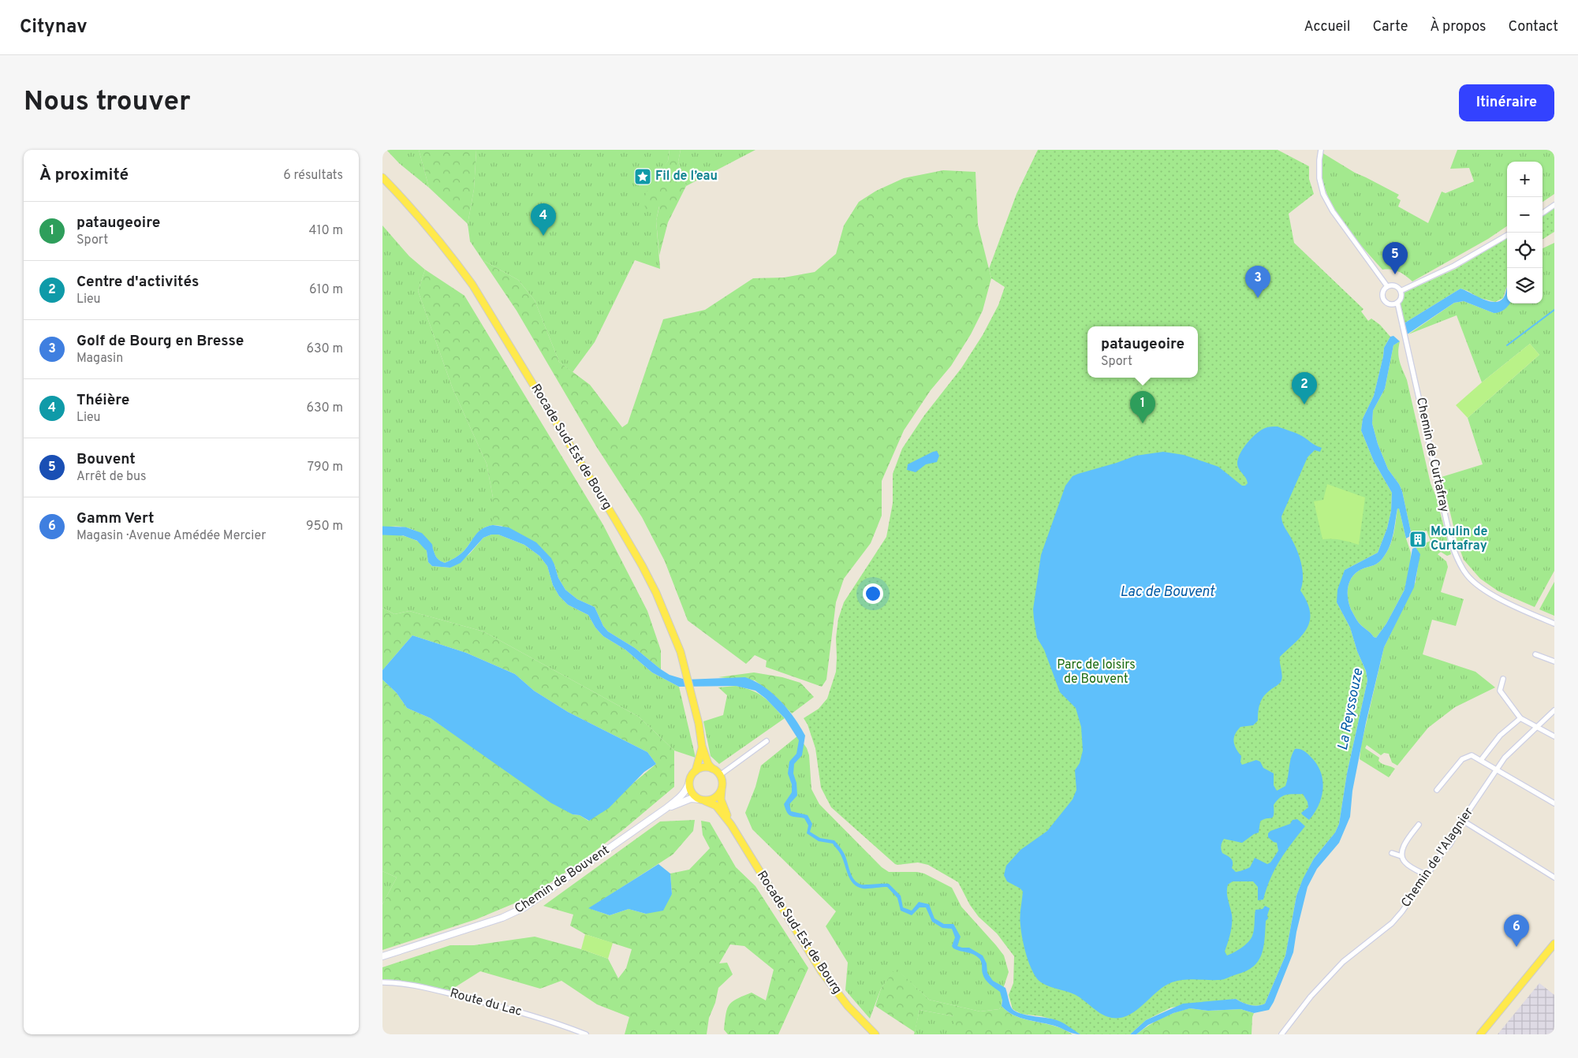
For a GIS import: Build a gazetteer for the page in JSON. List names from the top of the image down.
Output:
{
  "streets": {
    "main road": ["Rocade Sud-Est de Bourg"],
    "street": [
      "Chemin de Curtafray",
      "Chemin de l'Alagnier",
      "Chemin de Bouvent",
      "Route du Lac"
    ]
  },
  "crossings": [
    ["Rocade Sud-Est de Bourg", "Chemin de Bouvent"]
  ],
  "water": ["Lac de Bouvent", "La Reyssouze"],
  "parks": ["Parc de loisirs de Bouvent"],
  "places": {
    "place": ["Fil de l’eau"],
    "building": ["Moulin de Curtafray"]
  },
  "page": {
    "header": "Citynav",
    "nav": [
      "Accueil",
      "Carte",
      "À propos",
      "Contact"
    ],
    "buttons": "Itinéraire",
    "title": "Nous trouver",
    "heading": ["À proximité", "6 résultats"],
    "map_buttons": ["+", "−"],
    "list": [
      {
        "mark": "1",
        "name": "pataugeoire",
        "note": "Sport",
        "value": "410 m"
      },
      {
        "mark": "2",
        "name": "Centre d'activités",
        "note": "Lieu",
        "value": "610 m"
      },
      {
        "mark": "3",
        "name": "Golf de Bourg en Bresse",
        "note": "Magasin",
        "value": "630 m"
      },
      {
        "mark": "4",
        "name": "Théière",
        "note": "Lieu",
        "value": "630 m"
      },
      {
        "mark": "5",
        "name": "Bouvent",
        "note": "Arrêt de bus",
        "value": "790 m"
      },
      {
        "mark": "6",
        "name": "Gamm Vert",
        "note": "Magasin · Avenue Amédée Mercier",
        "value": "950 m"
      }
    ],
    "pins": [
      "4",
      "5",
      "3",
      "2",
      "1",
      "6"
    ],
    "popup": ["pataugeoire", "Sport"]
  }
}
